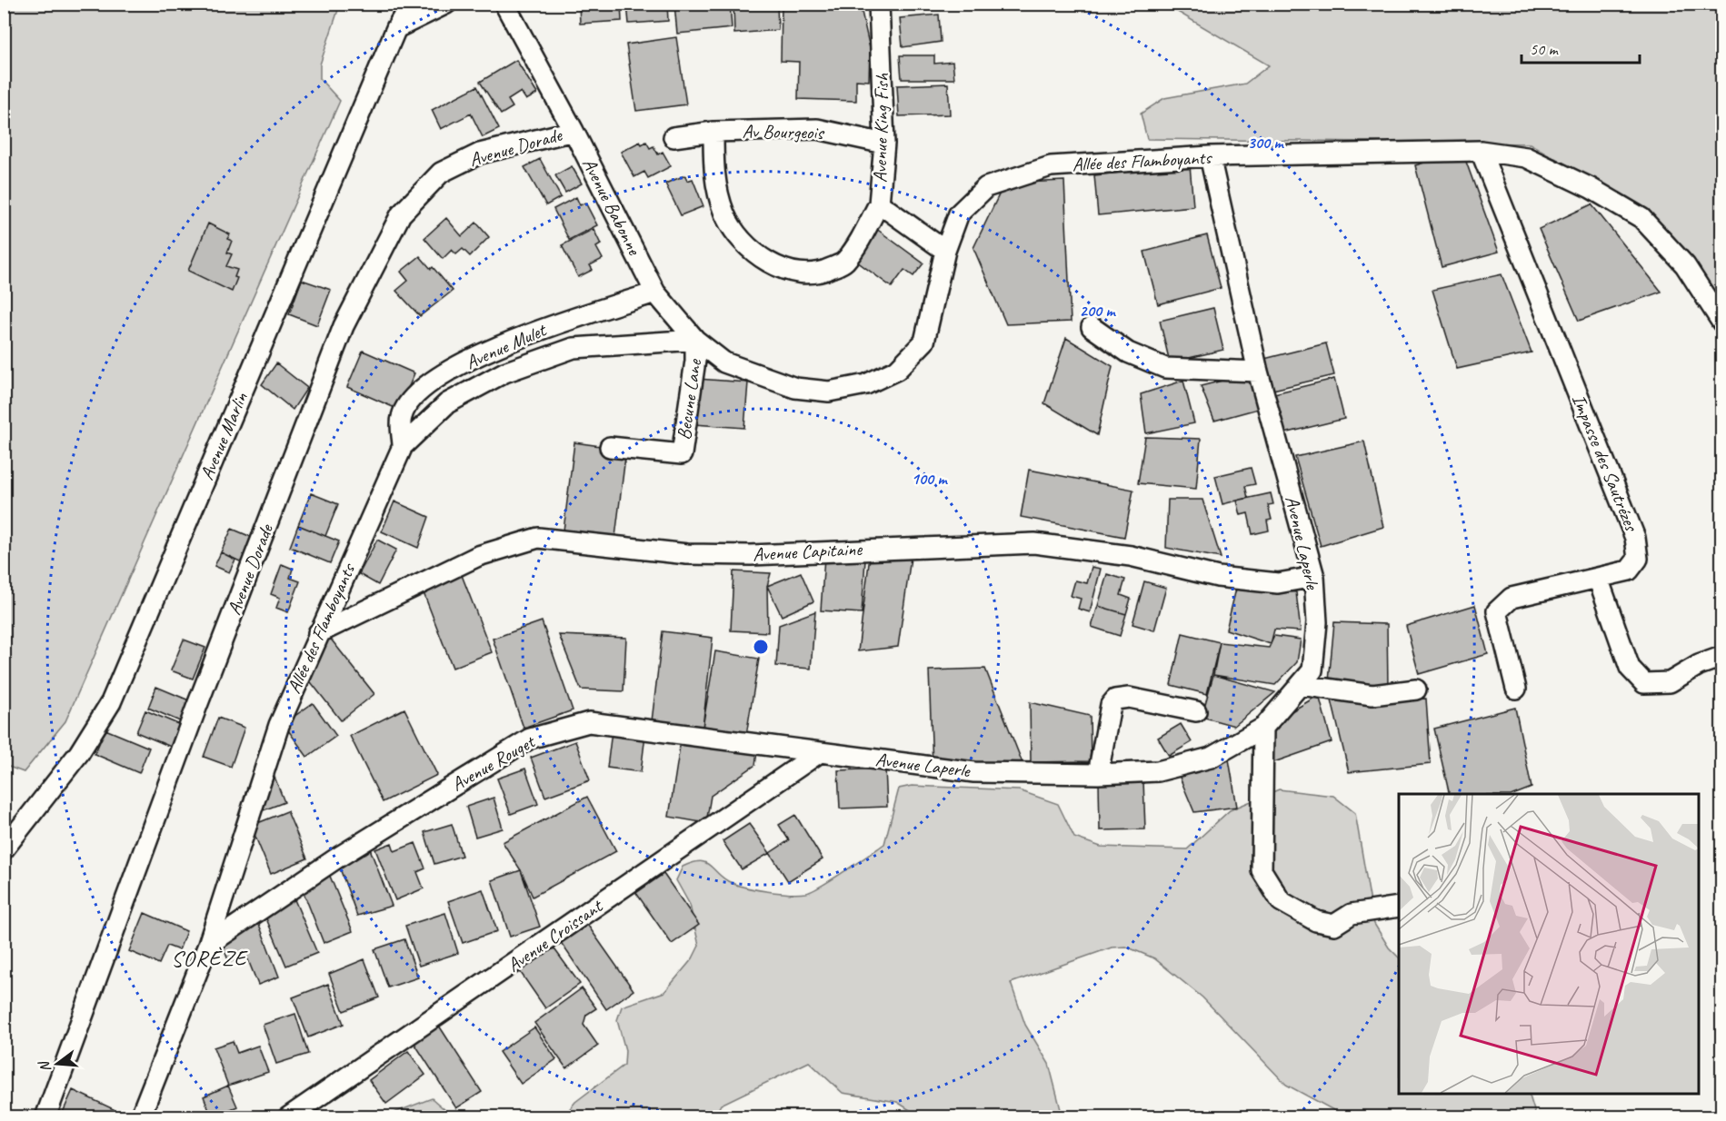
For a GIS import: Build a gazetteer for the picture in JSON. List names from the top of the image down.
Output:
{
  "streets": {
    "street": [
      "Avenue King Fish",
      "Av Bourgeois",
      "Avenue Dorade",
      "Allée des Flamboyants",
      "Avenue Babonne",
      "Avenue Mulet",
      "Becune Lane",
      "Avenue Marlin",
      "Impasse des Sautrézes",
      "Avenue Laperle",
      "Avenue Capitaine",
      "Avenue Rouget",
      "Avenue Croissant"
    ]
  },
  "crossings": [
    ["Avenue King Fish", "Av Bourgeois"],
    ["Avenue King Fish", "Allée des Flamboyants"],
    ["Avenue Dorade", "Avenue Babonne"],
    ["Allée des Flamboyants", "Avenue Babonne"],
    ["Allée des Flamboyants", "Avenue Mulet"],
    ["Allée des Flamboyants", "Becune Lane"],
    ["Allée des Flamboyants", "Impasse des Sautrézes"],
    ["Allée des Flamboyants", "Avenue Laperle"],
    ["Allée des Flamboyants", "Avenue Capitaine"],
    ["Allée des Flamboyants", "Avenue Rouget"],
    ["Avenue Babonne", "Avenue Mulet"],
    ["Avenue Babonne", "Becune Lane"],
    ["Avenue Laperle", "Avenue Capitaine"],
    ["Avenue Laperle", "Avenue Rouget"],
    ["Avenue Laperle", "Avenue Croissant"],
    ["Avenue Rouget", "Avenue Croissant"]
  ],
  "districts": ["SORÈZE"],
  "scale_bar": "50 m",
  "north": "left",
  "rings": ["300 m", "200 m", "100 m"]
}
